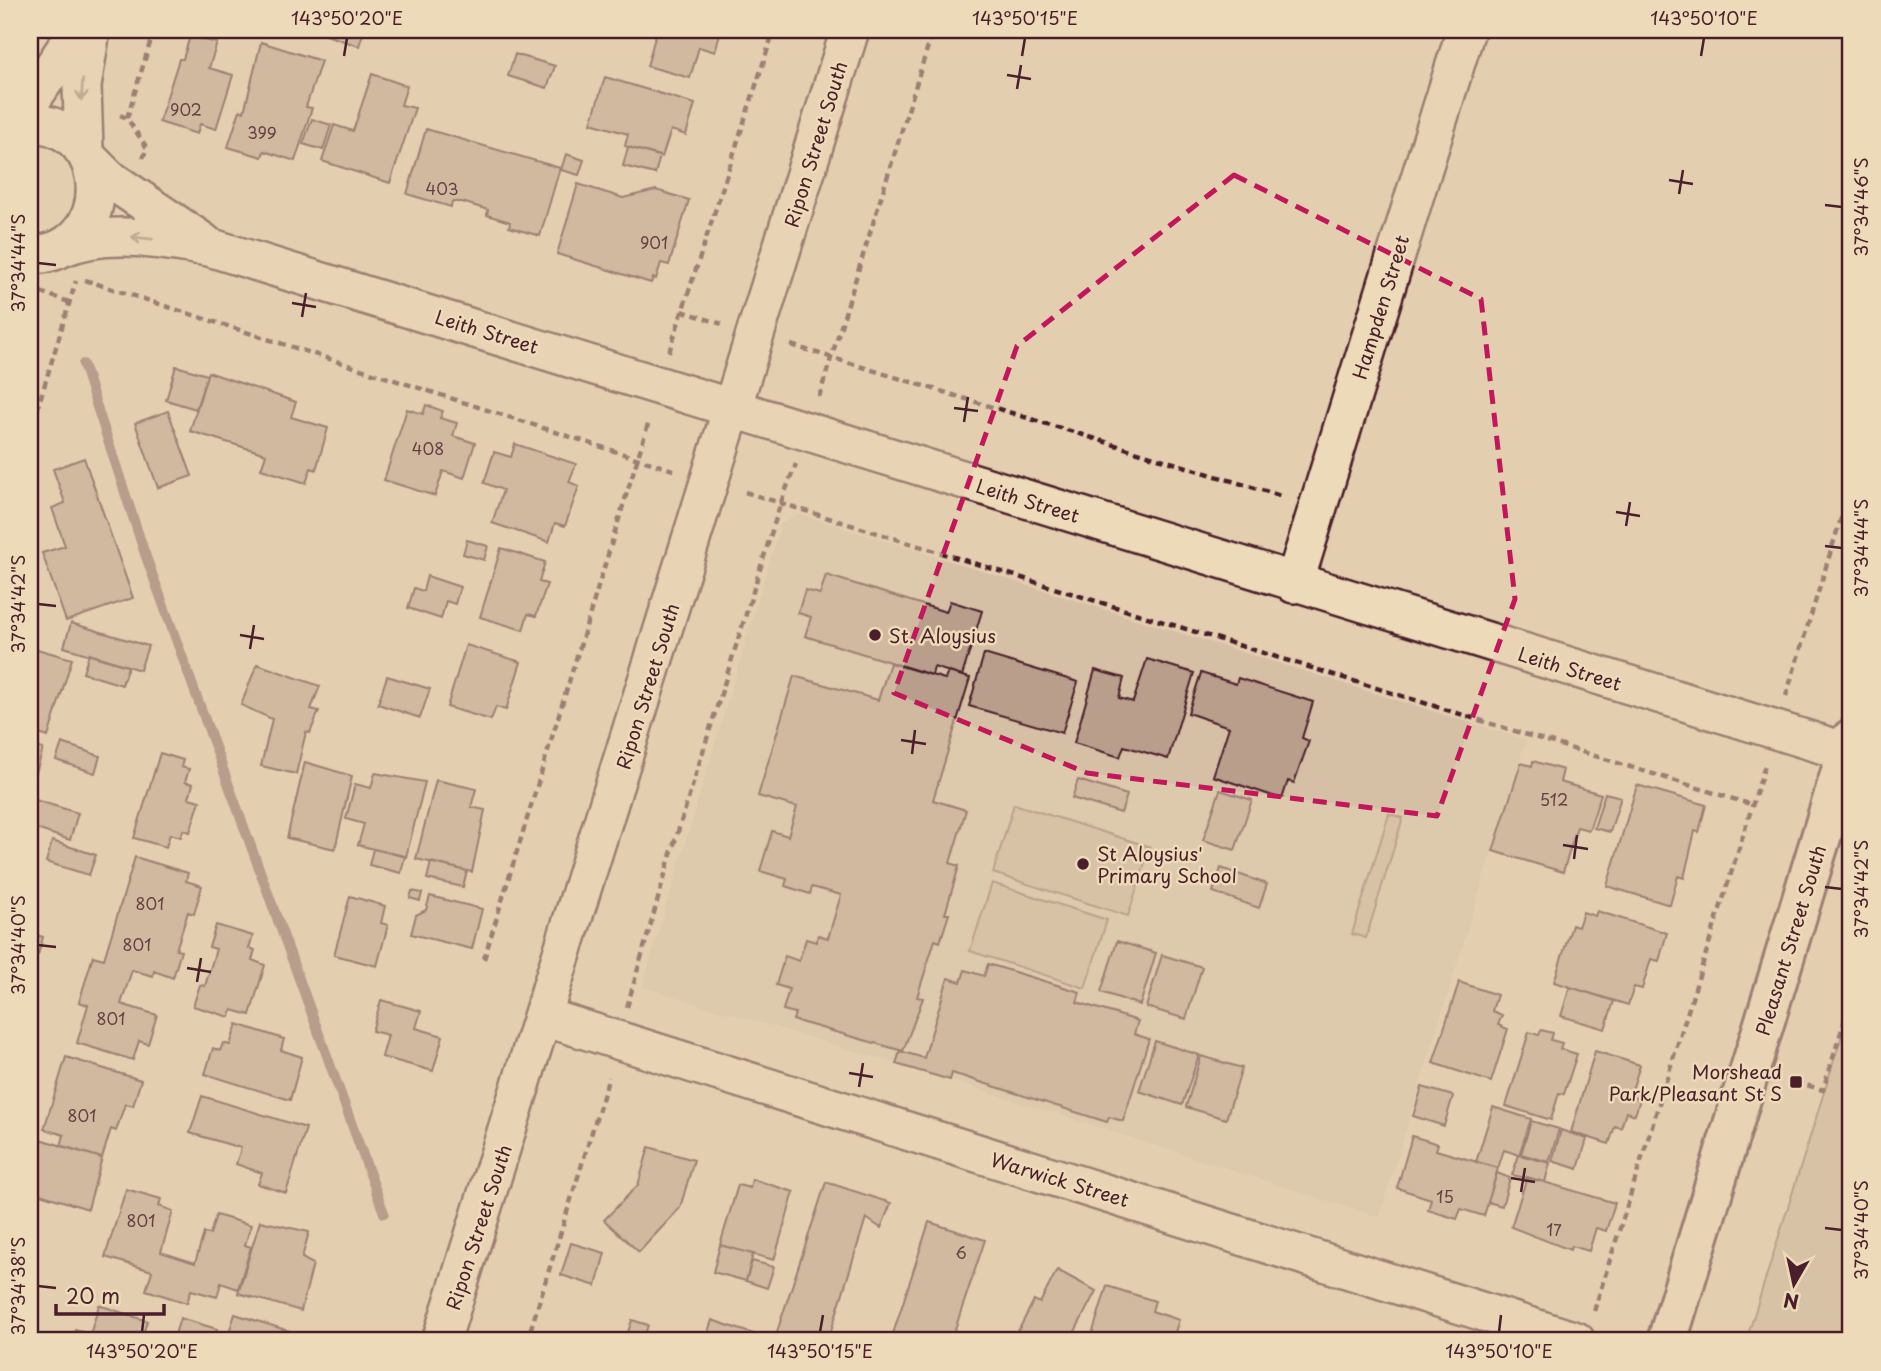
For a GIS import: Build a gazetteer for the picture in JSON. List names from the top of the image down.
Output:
{
  "streets": {
    "street": [
      "Ripon Street South",
      "Hampden Street",
      "Leith Street",
      "Pleasant Street South",
      "Warwick Street"
    ]
  },
  "crossings": [
    ["Ripon Street South", "Leith Street"],
    ["Ripon Street South", "Warwick Street"],
    ["Hampden Street", "Leith Street"],
    ["Leith Street", "Pleasant Street South"]
  ],
  "places": {
    "other": ["St. Aloysius", "St Aloysius' Primary School"],
    "transit": ["Morshead Park/Pleasant St S"]
  },
  "house_numbers": [
    "902",
    "399",
    "403",
    "901",
    "408",
    "512",
    "801",
    "801",
    "801",
    "801",
    "15",
    "801",
    "17",
    "6"
  ],
  "scale_bar": "20 m",
  "north": "bottom",
  "coordinates": [
    "143°50'20\"E",
    "143°50'15\"E",
    "143°50'10\"E",
    "37°34'46\"S",
    "37°34'44\"S",
    "37°34'42\"S",
    "37°34'40\"S",
    "37°34'38\"S"
  ]
}
